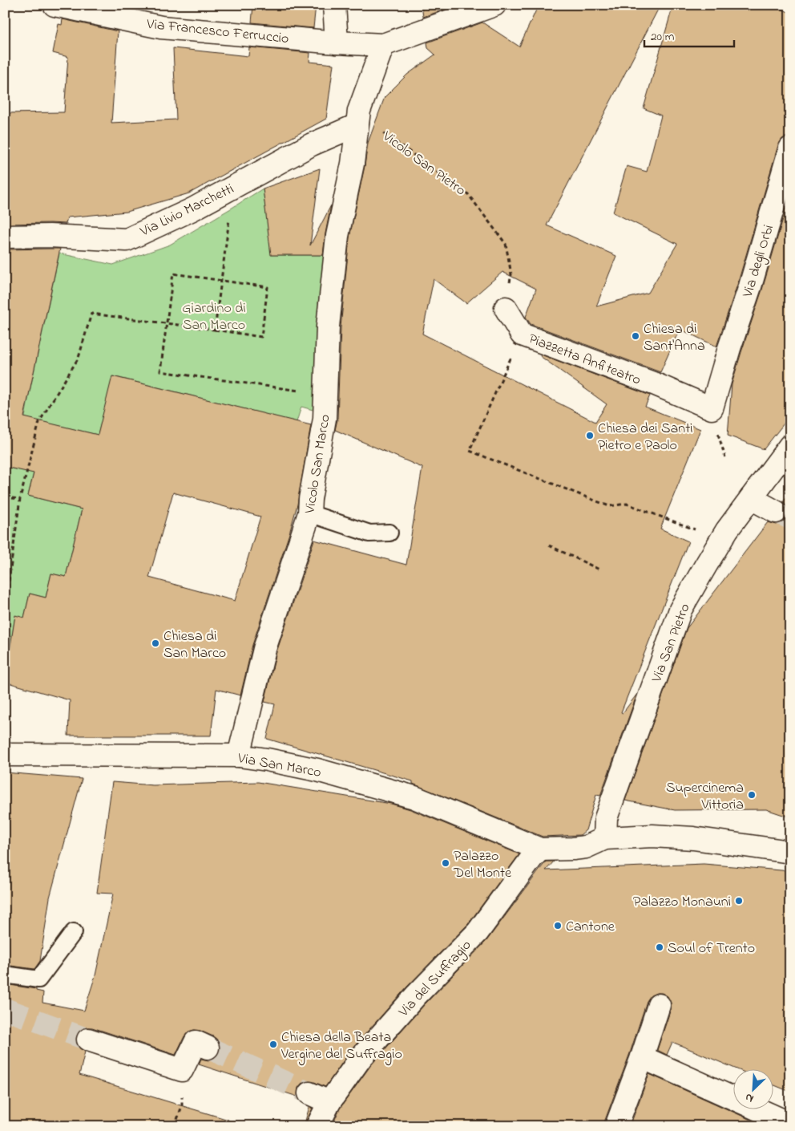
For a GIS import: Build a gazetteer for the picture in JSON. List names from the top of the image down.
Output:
{
  "streets": {
    "street": [
      "Via Francesco Ferruccio",
      "Via Livio Marchetti",
      "Via degli Orbi",
      "Piazzetta Anfiteatro",
      "Vicolo San Marco",
      "Via San Pietro",
      "Via San Marco",
      "Via del Suffragio"
    ],
    "path": ["Vicolo San Pietro"]
  },
  "crossings": [
    ["Via Francesco Ferruccio", "Vicolo San Marco"],
    ["Vicolo San Pietro", "Via Livio Marchetti"],
    ["Vicolo San Pietro", "Piazzetta Anfiteatro"],
    ["Vicolo San Pietro", "Vicolo San Marco"],
    ["Via Livio Marchetti", "Vicolo San Marco"],
    ["Via degli Orbi", "Piazzetta Anfiteatro"],
    ["Vicolo San Marco", "Via San Marco"],
    ["Via San Marco", "Via del Suffragio"]
  ],
  "parks": ["Giardino di San Marco"],
  "places": [
    "Chiesa di Sant'Anna",
    "Chiesa dei Santi Pietro e Paolo",
    "Chiesa di San Marco",
    "Supercinema Vittoria",
    "Palazzo Del Monte",
    "Palazzo Monauni",
    "Cantone",
    "Soul of Trento",
    "Chiesa della Beata Vergine del Suffragio"
  ],
  "scale_bar": "20 m",
  "north": "bottom left"
}
